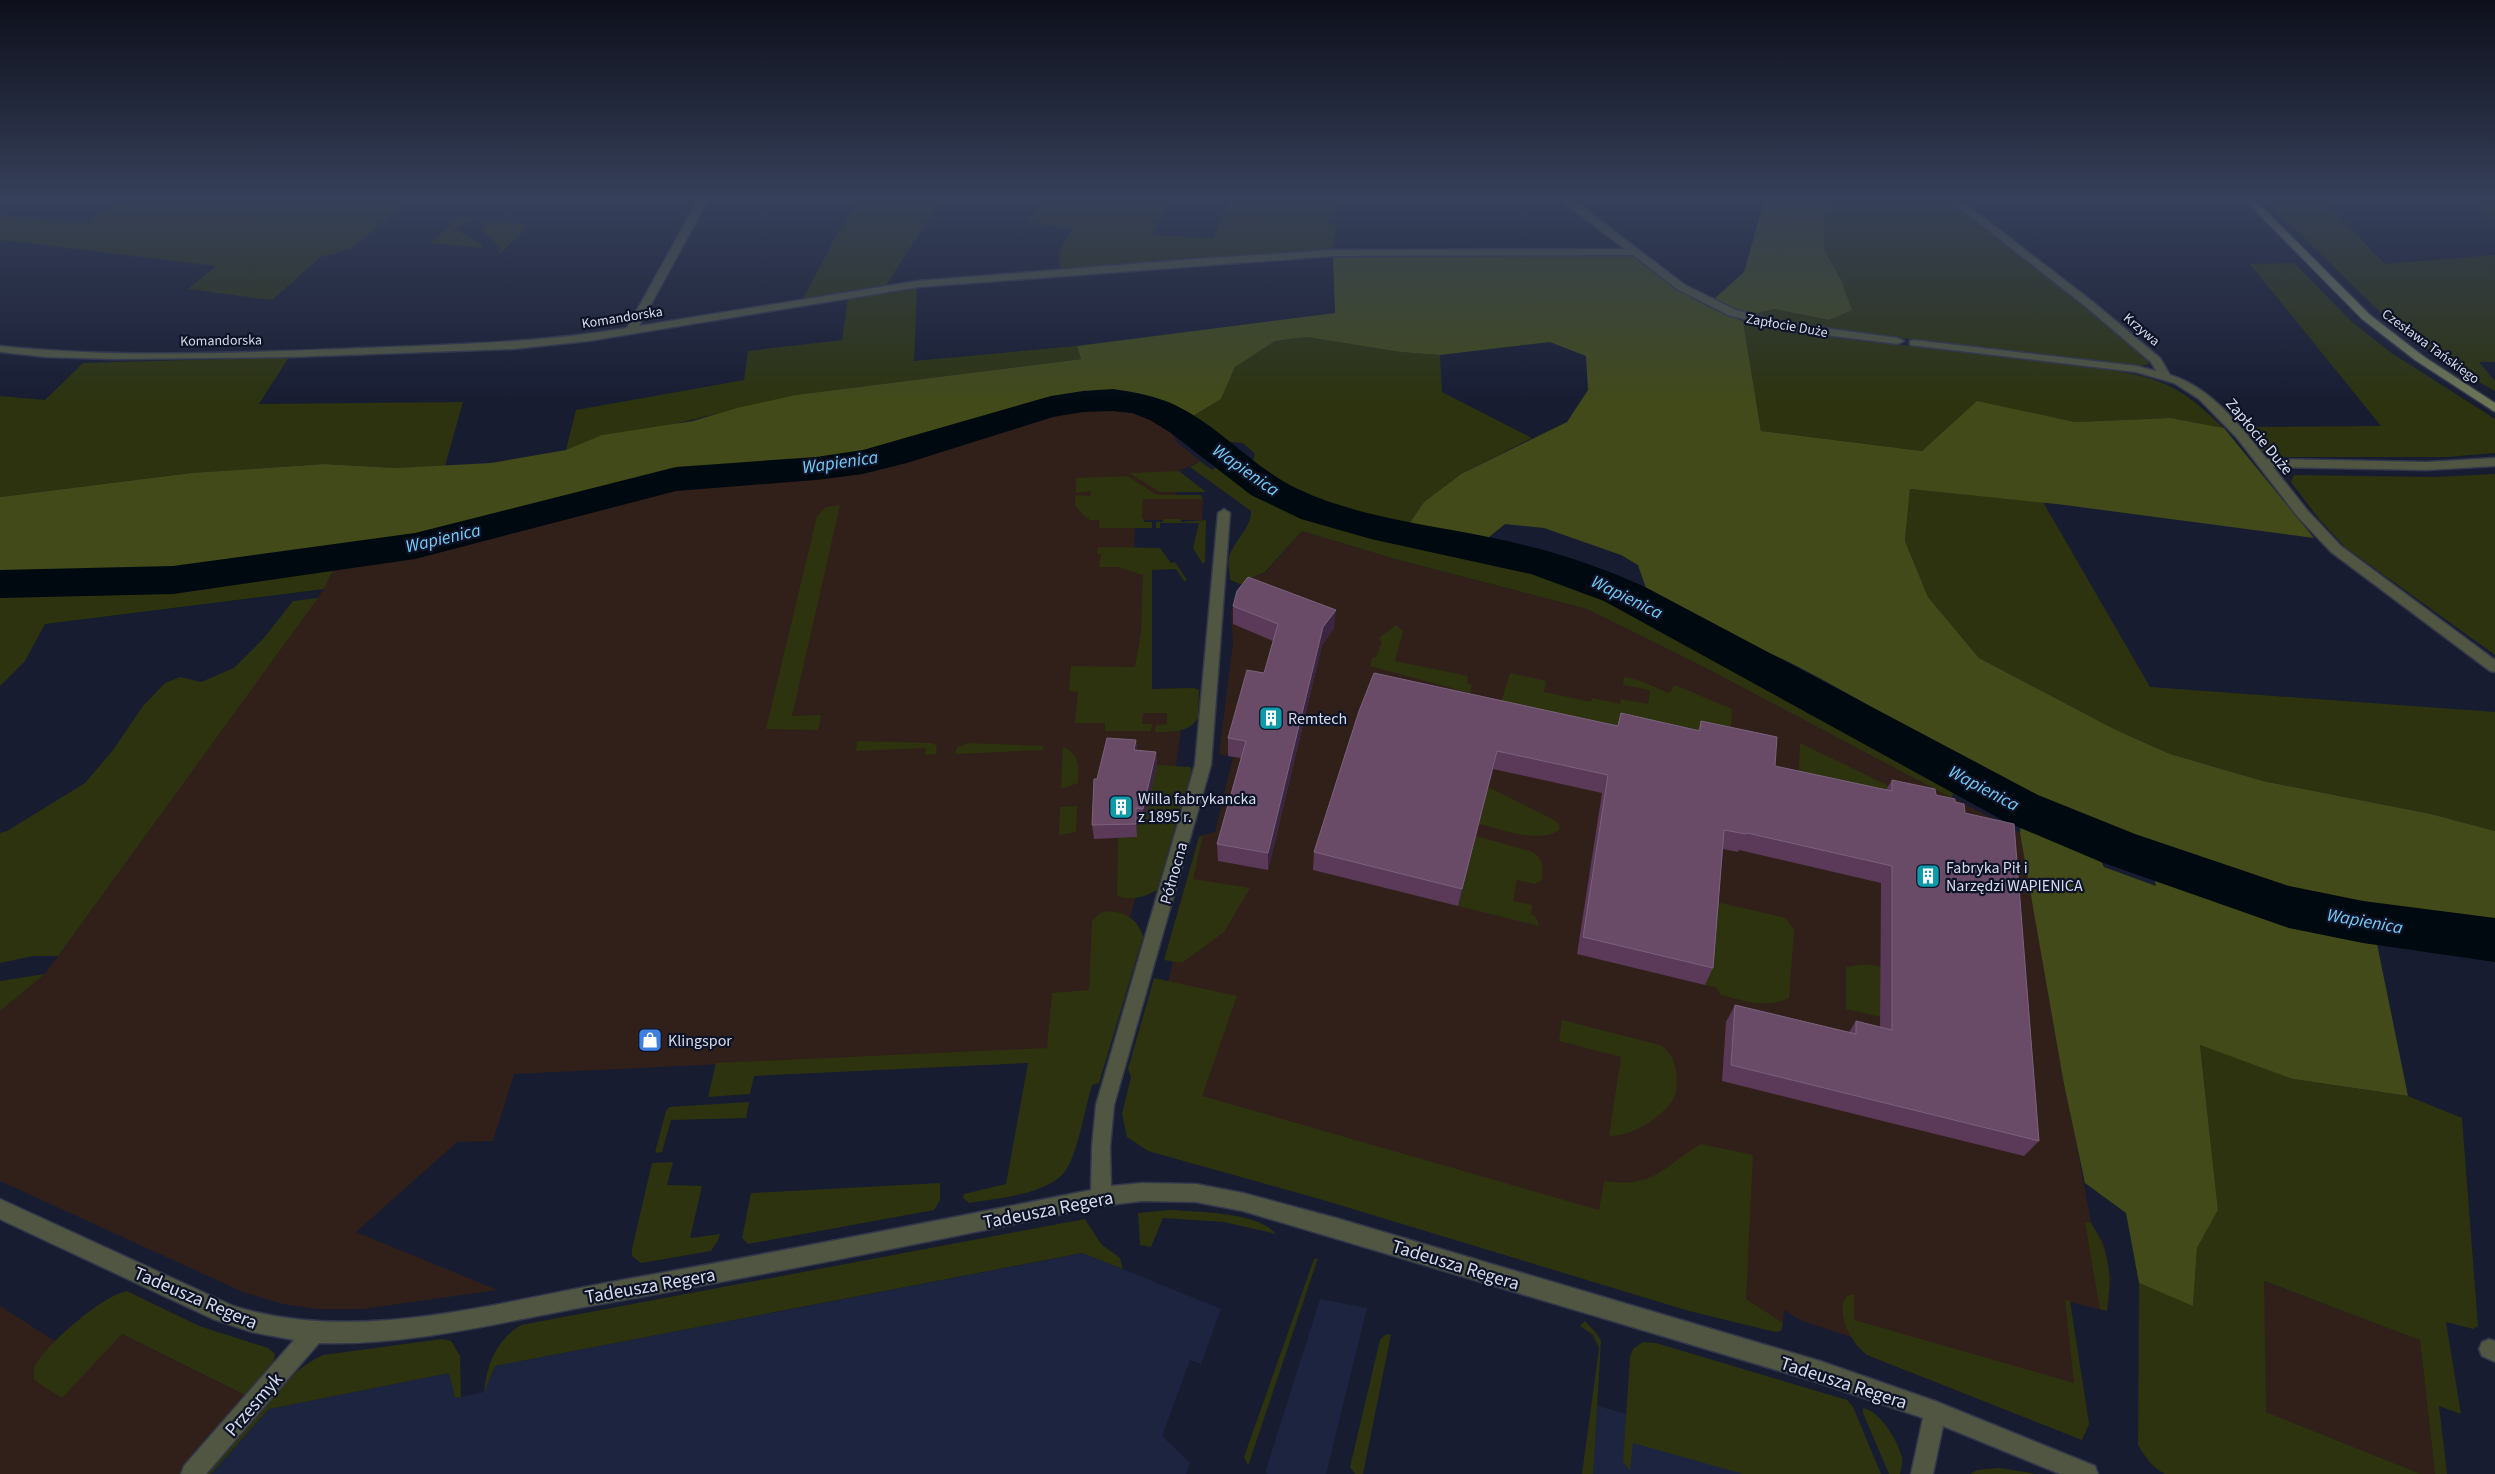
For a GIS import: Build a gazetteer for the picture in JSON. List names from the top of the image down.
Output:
{
  "streets": {
    "street": [
      "Komandorska",
      "Zapłocie Duże",
      "Krzywa",
      "Czesława Tańskiego",
      "Północna",
      "Tadeusza Regera",
      "Przesmyk"
    ]
  },
  "crossings": [
    ["Zapłocie Duże", "Krzywa"],
    ["Północna", "Tadeusza Regera"],
    ["Tadeusza Regera", "Przesmyk"]
  ],
  "water": ["Wapienica"],
  "places": {
    "building": ["Remtech", "Willa fabrykancka z 1895 r.", "Fabryka Pił i Narzędzi WAPIENICA"],
    "shop": ["Klingspor"]
  }
}
